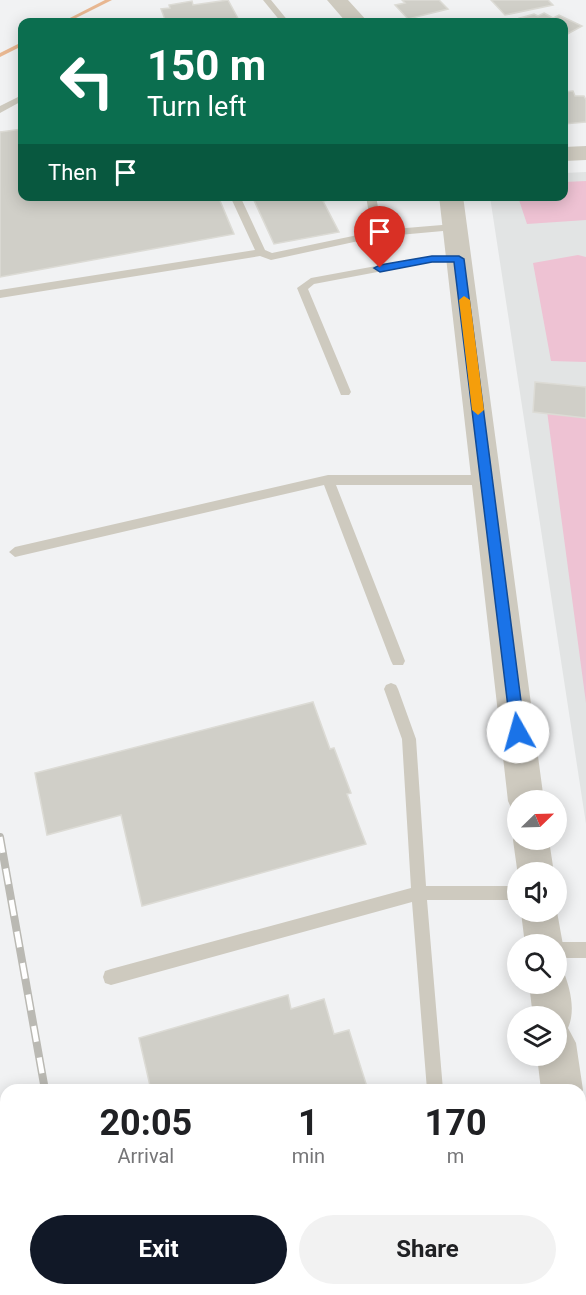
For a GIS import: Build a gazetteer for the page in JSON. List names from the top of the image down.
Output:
{
  "north": "top right",
  "page": {
    "turn": ["150 m", "Turn left"],
    "then": "Then",
    "eta": [
      "20:05",
      "Arrival",
      "1",
      "min",
      "170",
      "m"
    ],
    "buttons": ["Exit", "Share"]
  }
}
